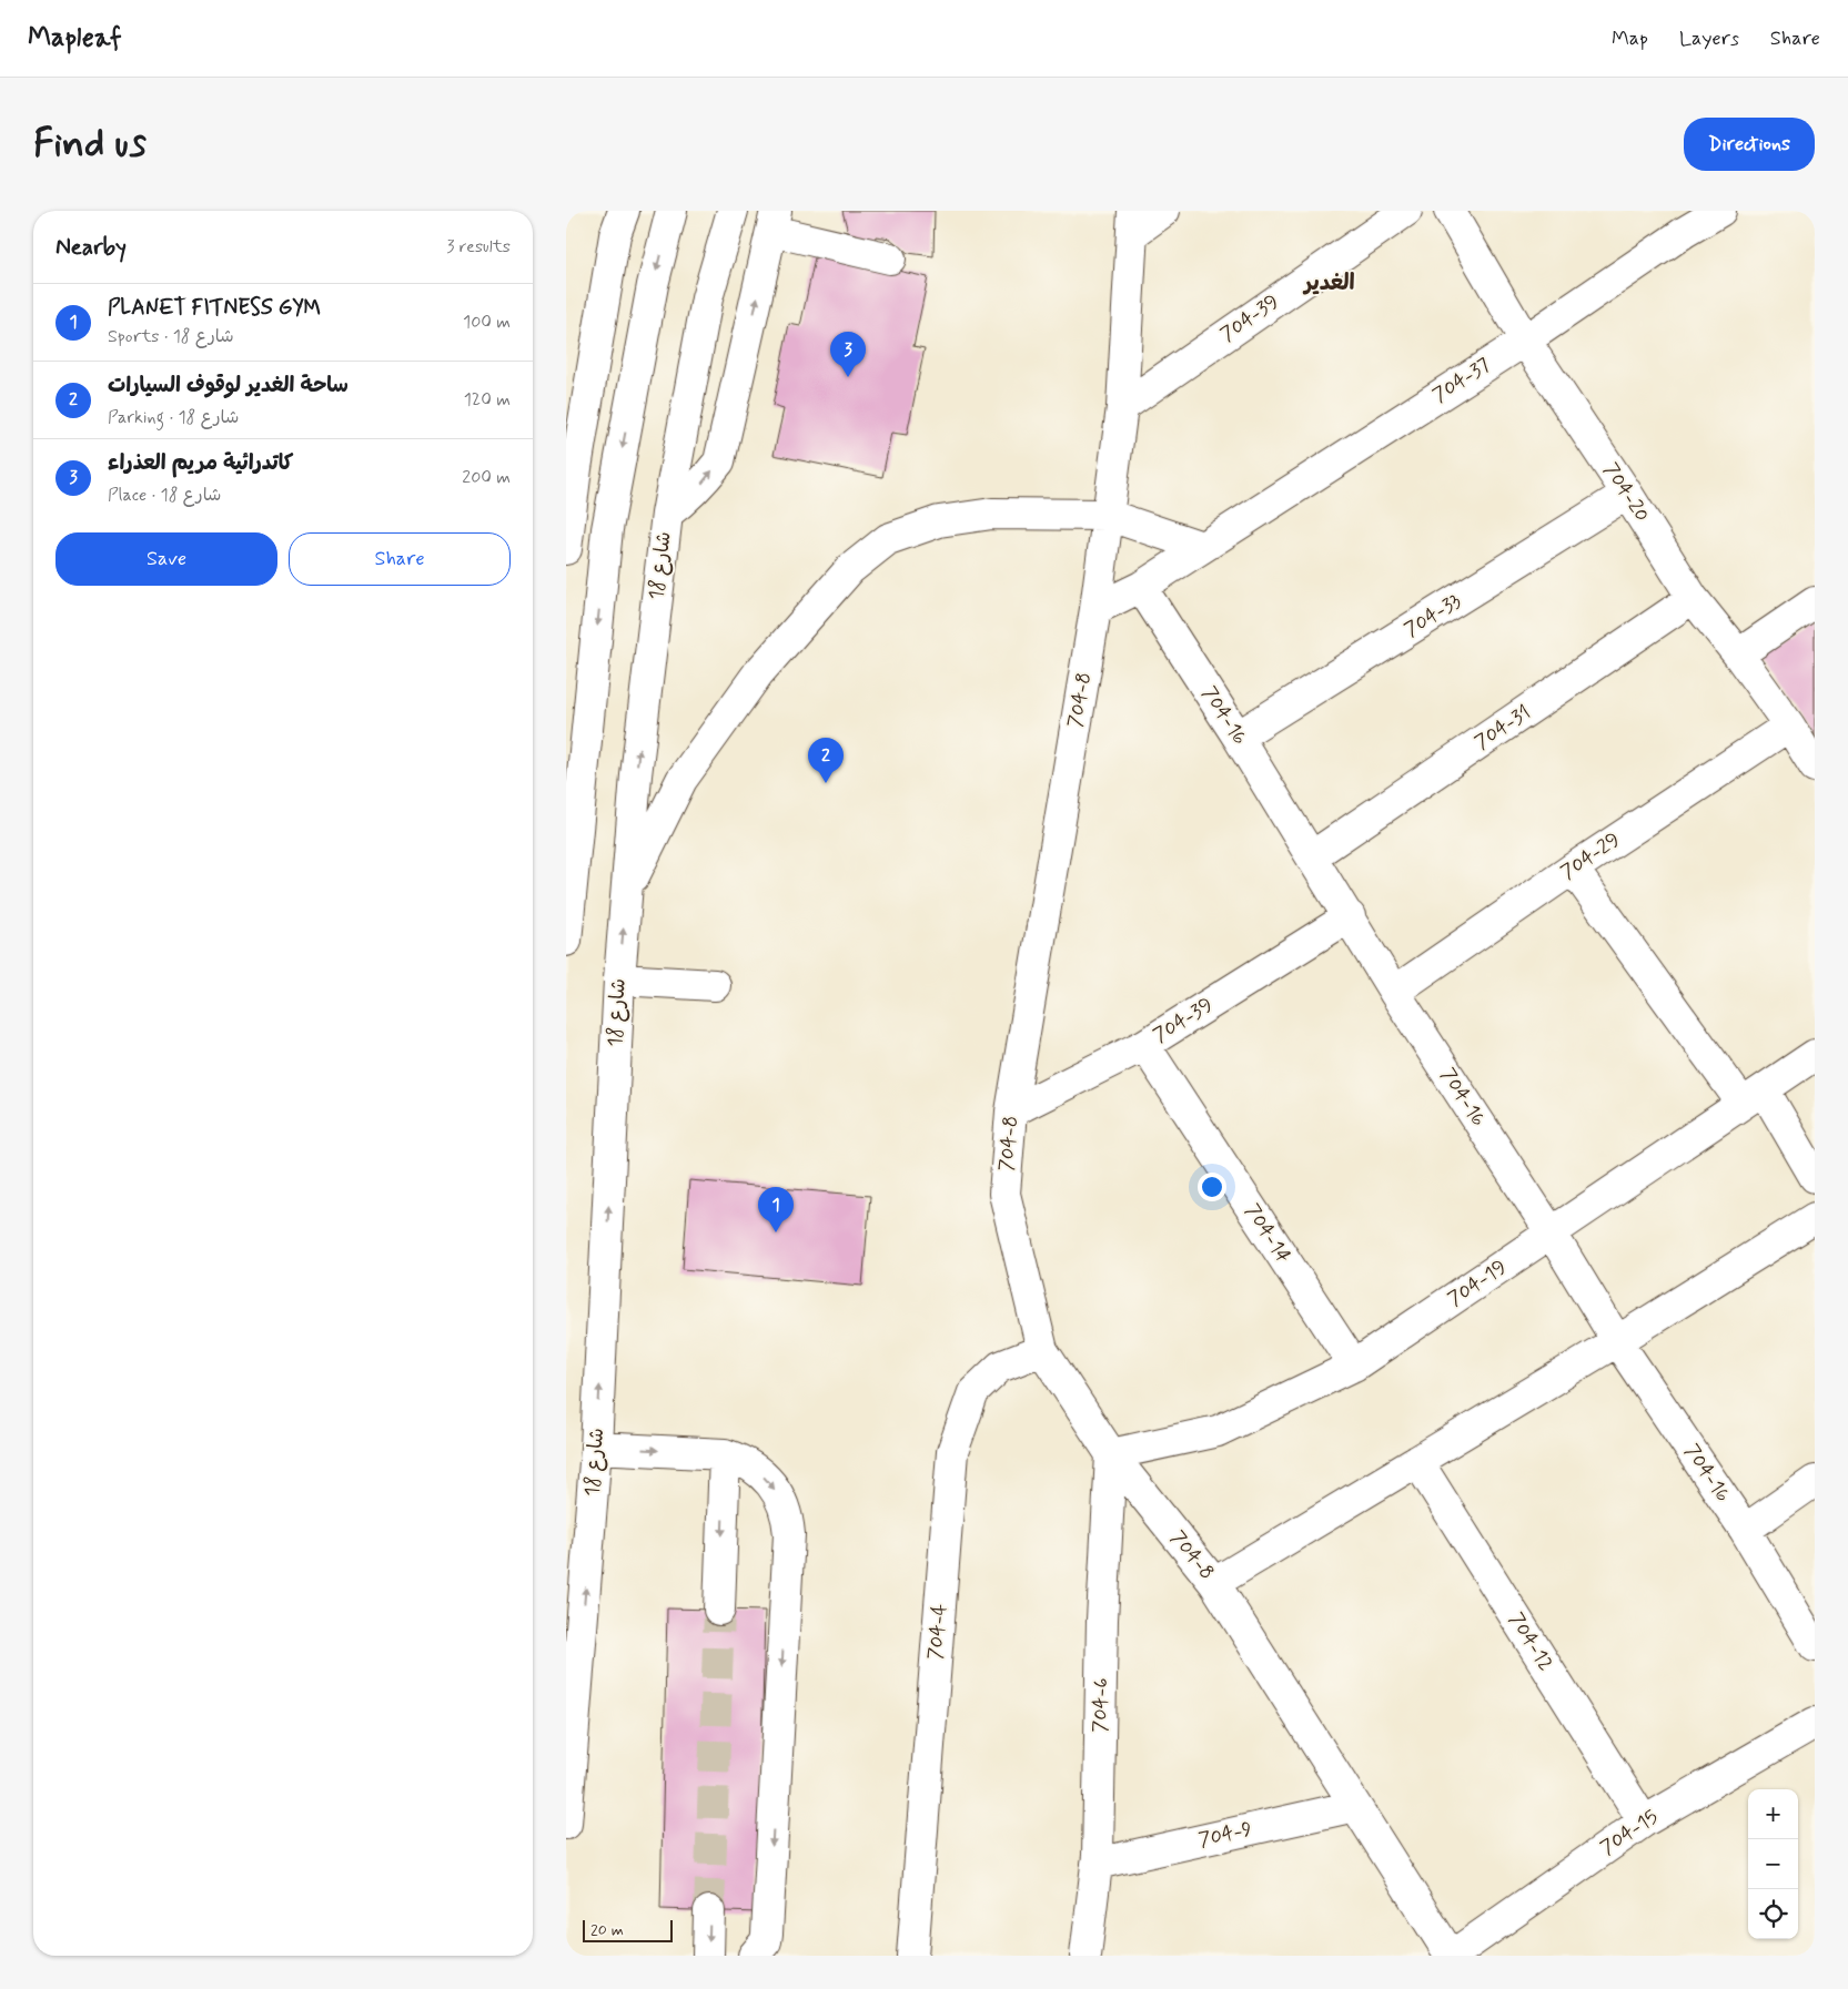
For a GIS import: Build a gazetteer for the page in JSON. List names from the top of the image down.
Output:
{
  "streets": {
    "street": [
      "704-39",
      "704-37",
      "704-20",
      "شارع 18",
      "704-33",
      "704-8",
      "704-16",
      "704-31",
      "704-29",
      "704-14",
      "704-19",
      "704-4",
      "704-12",
      "704-6",
      "704-15",
      "704-9"
    ]
  },
  "crossings": [
    ["704-39", "704-8"],
    ["704-39", "704-16"],
    ["704-39", "704-14"],
    ["704-37", "704-20"],
    ["704-37", "704-16"],
    ["704-20", "704-33"],
    ["704-20", "704-31"],
    ["704-20", "704-29"],
    ["704-33", "704-16"],
    ["704-8", "704-19"],
    ["704-8", "704-4"],
    ["704-8", "704-6"],
    ["704-8", "704-15"],
    ["704-8", "704-9"],
    ["704-16", "704-31"],
    ["704-16", "704-29"],
    ["704-16", "704-19"],
    ["704-14", "704-19"],
    ["704-19", "704-6"],
    ["704-12", "704-15"],
    ["704-6", "704-9"]
  ],
  "districts": ["الغدير"],
  "scale_bar": "20 m",
  "page": {
    "header": "Mapleaf",
    "nav": ["Map", "Layers", "Share"],
    "buttons": [
      "Directions",
      ["Save", "Share"]
    ],
    "title": "Find us",
    "heading": ["Nearby", "3 results"],
    "list": [
      {
        "mark": "1",
        "name": "PLANET FITNESS GYM",
        "note": "Sports · شارع 18",
        "value": "100 m"
      },
      {
        "mark": "2",
        "name": "ساحة الغدير لوقوف السيارات",
        "note": "Parking · شارع 18",
        "value": "120 m"
      },
      {
        "mark": "3",
        "name": "كاتدرائية مريم العذراء",
        "note": "Place · شارع 18",
        "value": "200 m"
      }
    ],
    "pins": ["3", "2", "1"],
    "map_buttons": ["+", "−"],
    "scale": "20 m"
  }
}
